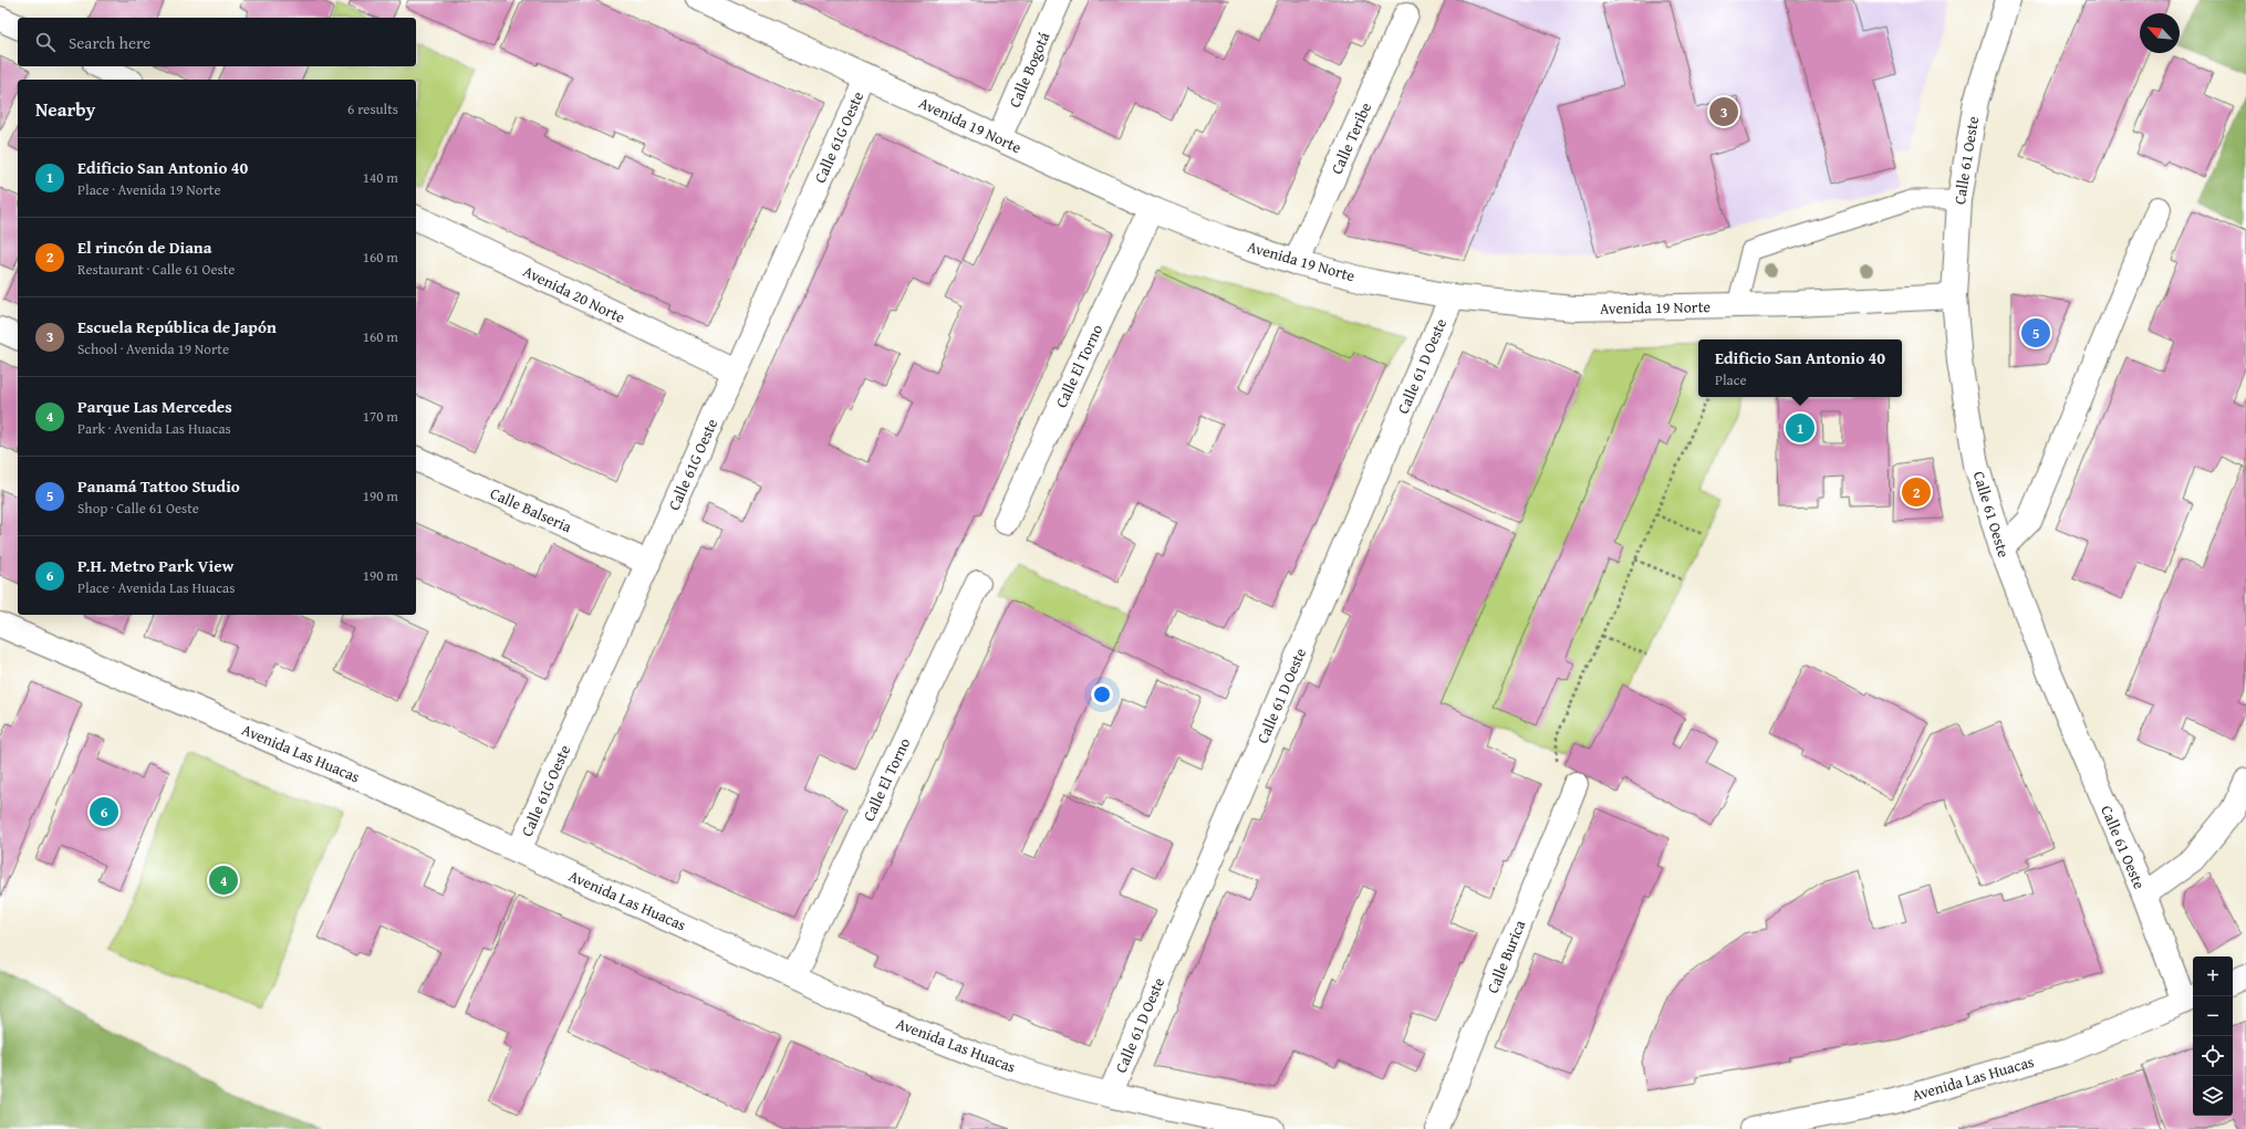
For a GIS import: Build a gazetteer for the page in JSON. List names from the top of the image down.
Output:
{
  "streets": {
    "street": [
      "Calle Bogotá",
      "Avenida 19 Norte",
      "Calle 61G Oeste",
      "Calle Teribe",
      "Calle 61 Oeste",
      "Avenida 20 Norte",
      "Calle El Torno",
      "Calle 61 D Oeste",
      "Calle Balseria",
      "Avenida Las Huacas",
      "Calle Burica"
    ]
  },
  "crossings": [
    ["Calle Bogotá", "Avenida 19 Norte"],
    ["Avenida 19 Norte", "Calle 61G Oeste"],
    ["Avenida 19 Norte", "Calle Teribe"],
    ["Avenida 19 Norte", "Calle 61 Oeste"],
    ["Avenida 19 Norte", "Calle El Torno"],
    ["Avenida 19 Norte", "Calle 61 D Oeste"],
    ["Calle 61G Oeste", "Avenida 20 Norte"],
    ["Calle 61G Oeste", "Calle Balseria"],
    ["Calle 61G Oeste", "Avenida Las Huacas"],
    ["Calle 61 Oeste", "Avenida Las Huacas"],
    ["Calle El Torno", "Avenida Las Huacas"],
    ["Calle 61 D Oeste", "Avenida Las Huacas"]
  ],
  "north": "top left",
  "page": {
    "search": "Search here",
    "heading": ["Nearby", "6 results"],
    "pins": [
      "3",
      "5",
      "1",
      "2",
      "6",
      "4"
    ],
    "list": [
      {
        "mark": "1",
        "name": "Edificio San Antonio 40",
        "note": "Place · Avenida 19 Norte",
        "value": "140 m"
      },
      {
        "mark": "2",
        "name": "El rincón de Diana",
        "note": "Restaurant · Calle 61 Oeste",
        "value": "160 m"
      },
      {
        "mark": "3",
        "name": "Escuela República de Japón",
        "note": "School · Avenida 19 Norte",
        "value": "160 m"
      },
      {
        "mark": "4",
        "name": "Parque Las Mercedes",
        "note": "Park · Avenida Las Huacas",
        "value": "170 m"
      },
      {
        "mark": "5",
        "name": "Panamá Tattoo Studio",
        "note": "Shop · Calle 61 Oeste",
        "value": "190 m"
      },
      {
        "mark": "6",
        "name": "P.H. Metro Park View",
        "note": "Place · Avenida Las Huacas",
        "value": "190 m"
      }
    ],
    "popup": ["Edificio San Antonio 40", "Place"],
    "map_buttons": ["+", "−"]
  }
}
